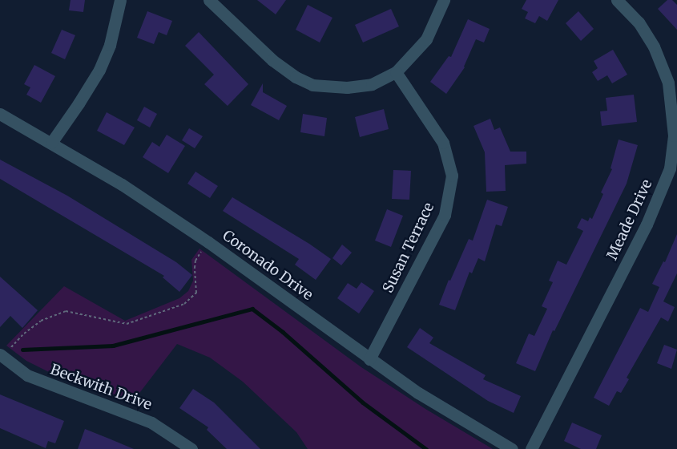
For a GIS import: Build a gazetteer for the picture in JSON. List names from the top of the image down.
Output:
{
  "streets": {
    "street": [
      "Meade Drive",
      "Susan Terrace",
      "Coronado Drive",
      "Beckwith Drive"
    ]
  },
  "crossings": [
    ["Susan Terrace", "Coronado Drive"]
  ]
}
